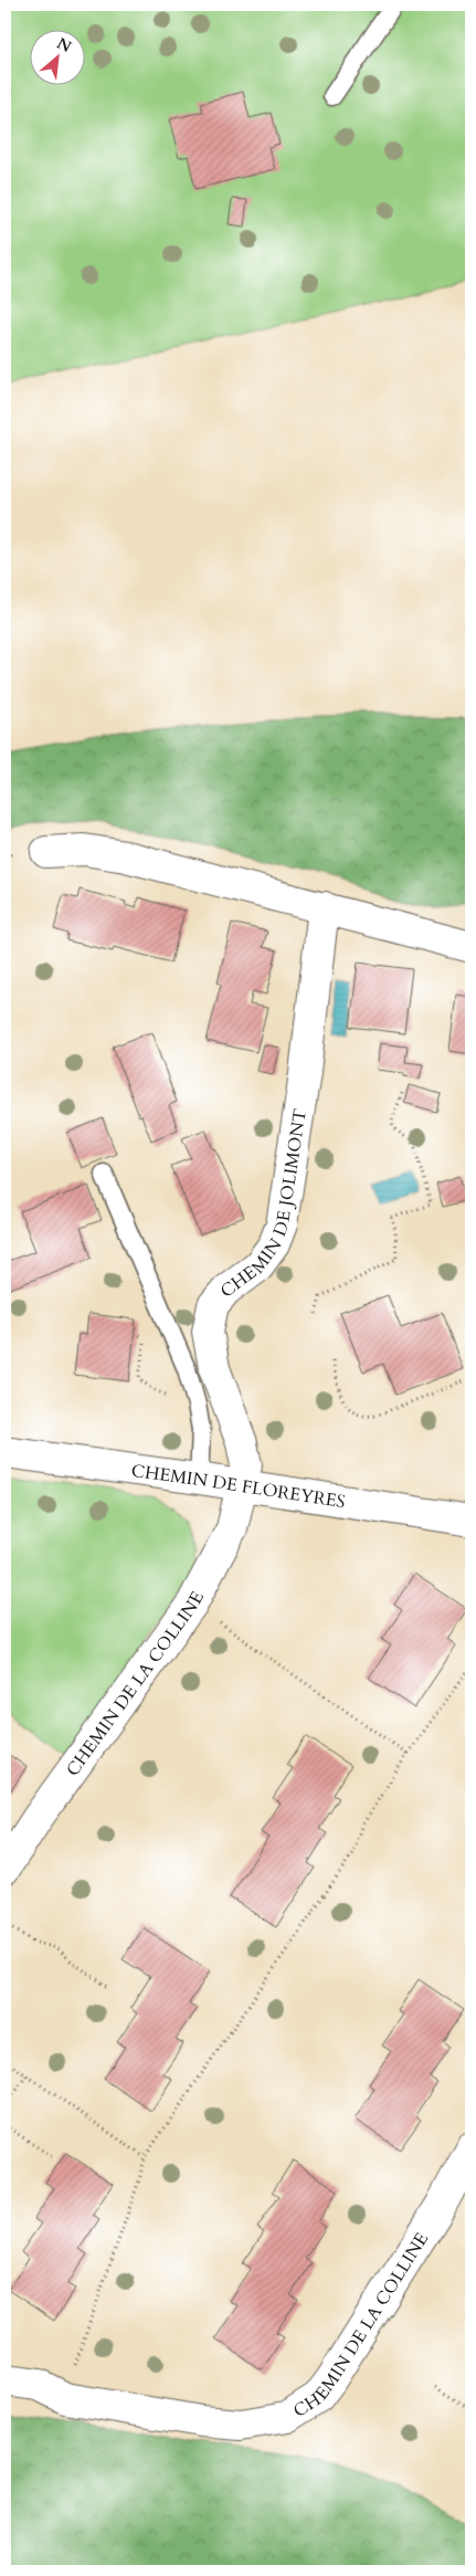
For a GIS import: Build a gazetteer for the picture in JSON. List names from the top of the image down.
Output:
{
  "streets": {
    "street": ["CHEMIN DE JOLIMONT", "CHEMIN DE FLOREYRES", "CHEMIN DE LA COLLINE"]
  },
  "crossings": [
    ["CHEMIN DE JOLIMONT", "CHEMIN DE FLOREYRES"],
    ["CHEMIN DE JOLIMONT", "CHEMIN DE LA COLLINE"],
    ["CHEMIN DE FLOREYRES", "CHEMIN DE LA COLLINE"]
  ],
  "north": "top right"
}
